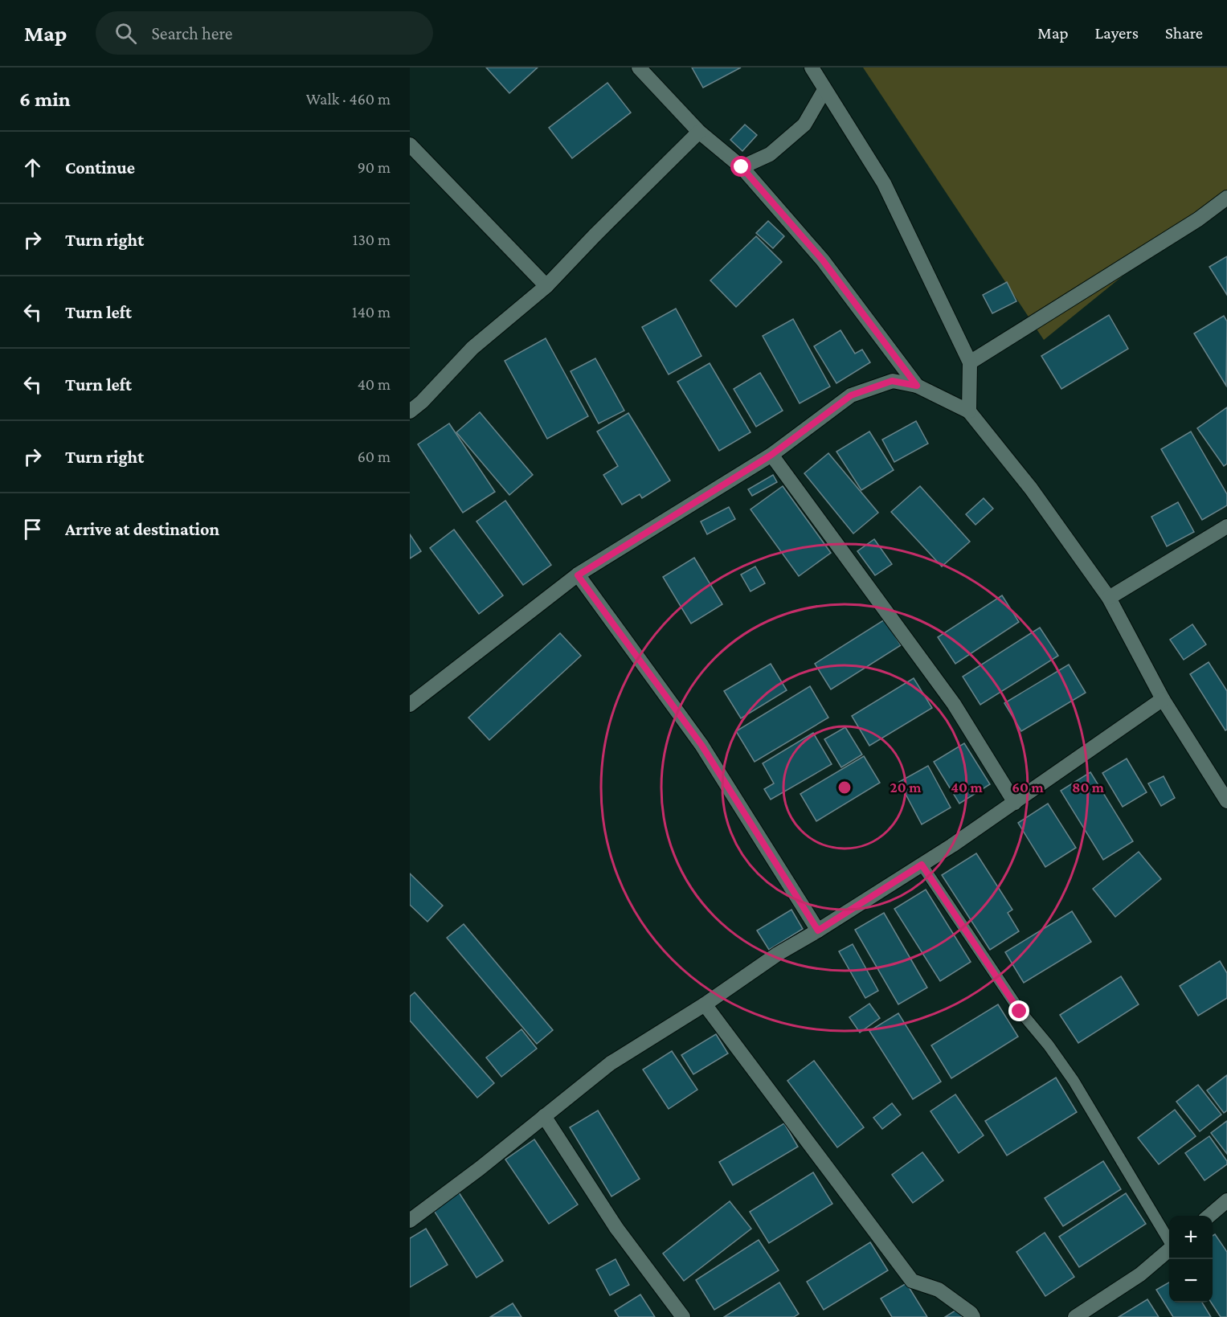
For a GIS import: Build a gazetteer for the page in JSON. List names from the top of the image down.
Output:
{
  "page": {
    "header": "Map",
    "search": "Search here",
    "nav": ["Map", "Layers", "Share"],
    "heading": ["6 min", "Walk · 460 m"],
    "list": [
      ["Continue", "90 m"],
      ["Turn right", "130 m"],
      ["Turn left", "140 m"],
      ["Turn left", "40 m"],
      ["Turn right", "60 m"],
      "Arrive at destination"
    ],
    "map_buttons": ["+", "−"]
  },
  "rings": [
    "20 m",
    "40 m",
    "60 m",
    "80 m"
  ]
}
